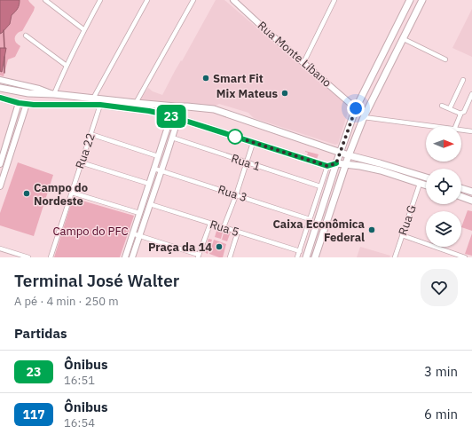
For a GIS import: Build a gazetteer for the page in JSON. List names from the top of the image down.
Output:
{
  "streets": {
    "street": [
      "Rua Monte Líbano",
      "Rua 22",
      "Rua 1",
      "Rua 3",
      "Rua G",
      "Rua 5"
    ]
  },
  "parks": ["Campo do PFC"],
  "places": [
    "Smart Fit",
    "Mix Mateus",
    "Campo do Nordeste",
    "Caixa Econômica Federal",
    "Praça da 14"
  ],
  "lines": ["bus line 23"],
  "north": "right",
  "page": {
    "on_map": "23",
    "heading": [
      ["Terminal José Walter", "A pé · 4 min · 250 m"],
      "Partidas"
    ],
    "list": [
      {
        "mark": "23",
        "name": "Ônibus",
        "note": "16:51",
        "value": "3 min"
      },
      {
        "mark": "117",
        "name": "Ônibus",
        "note": "16:54",
        "value": "6 min"
      }
    ]
  }
}
